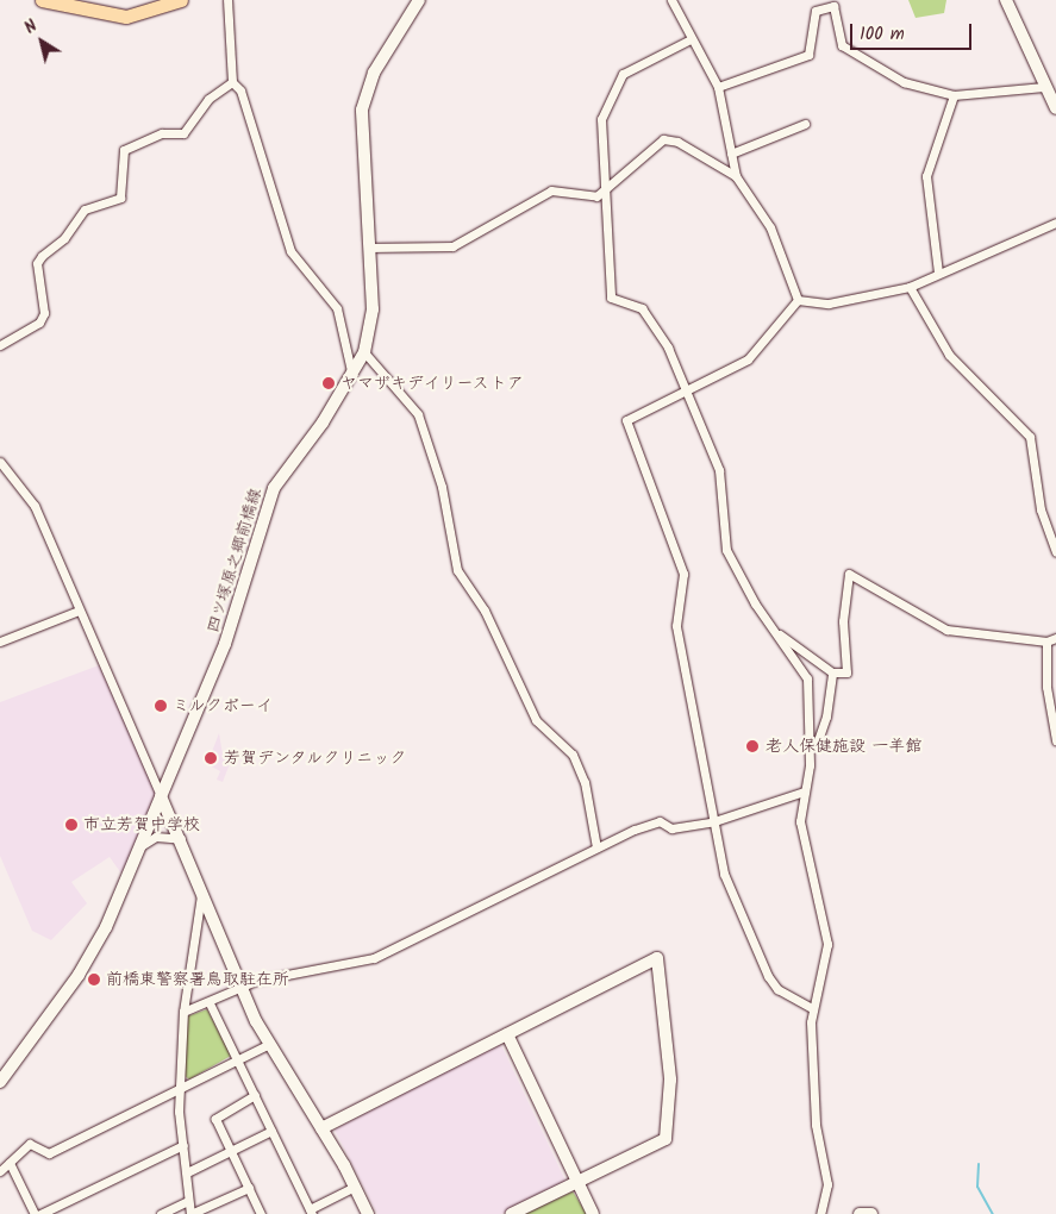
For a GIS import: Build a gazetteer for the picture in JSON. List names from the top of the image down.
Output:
{
  "streets": {
    "street": ["四ツ塚原之郷前橋線"]
  },
  "places": [
    "ヤマザキデイリーストア",
    "ミルクボーイ",
    "老人保健施設 一羊館",
    "芳賀デンタルクリニック",
    "市立芳賀中学校",
    "前橋東警察署鳥取駐在所"
  ],
  "scale_bar": "100 m",
  "north": "top left"
}
